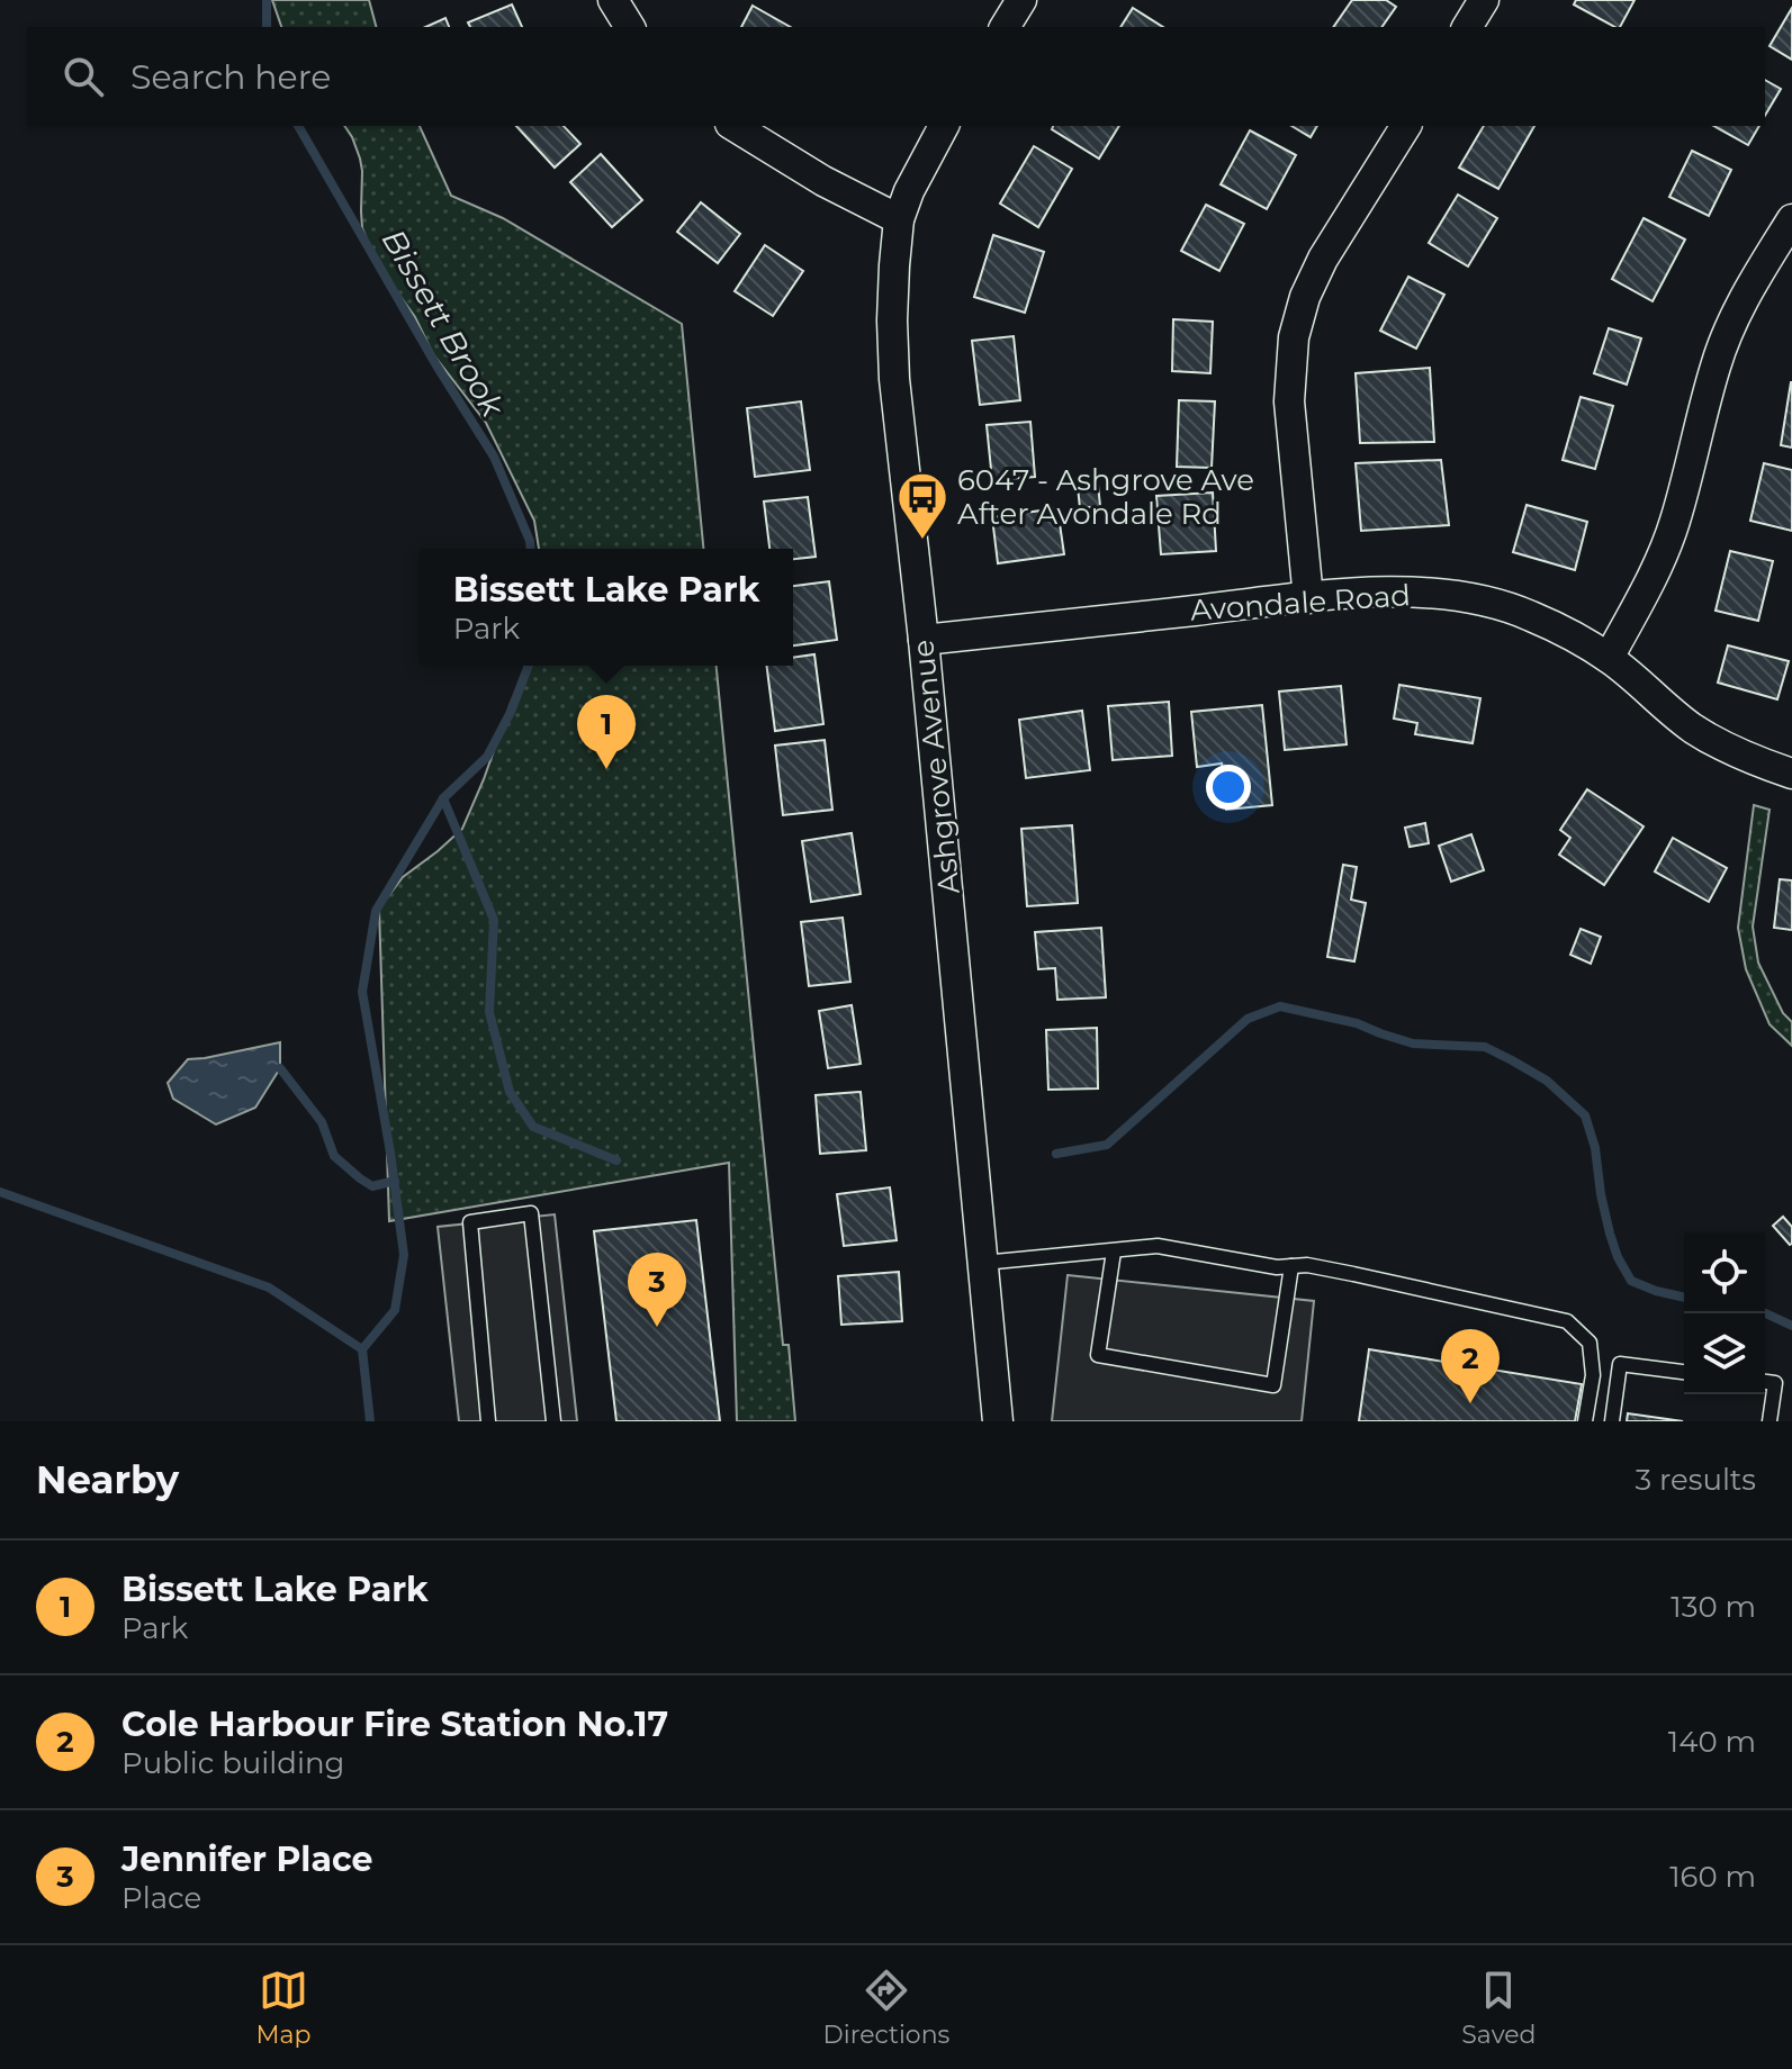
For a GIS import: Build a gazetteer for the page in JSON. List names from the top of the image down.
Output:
{
  "streets": {
    "street": ["Avondale Road", "Ashgrove Avenue"]
  },
  "crossings": [
    ["Avondale Road", "Ashgrove Avenue"]
  ],
  "water": ["Bissett Brook"],
  "places": {
    "bus stop": ["6047 - Ashgrove Ave After Avondale Rd"]
  },
  "page": {
    "search": "Search here",
    "popup": ["Bissett Lake Park", "Park"],
    "pins": ["1", "3", "2"],
    "heading": ["Nearby", "3 results"],
    "list": [
      {
        "mark": "1",
        "name": "Bissett Lake Park",
        "note": "Park",
        "value": "130 m"
      },
      {
        "mark": "2",
        "name": "Cole Harbour Fire Station No.17",
        "note": "Public building",
        "value": "140 m"
      },
      {
        "mark": "3",
        "name": "Jennifer Place",
        "note": "Place",
        "value": "160 m"
      }
    ],
    "nav": ["Map", "Directions", "Saved"]
  }
}
